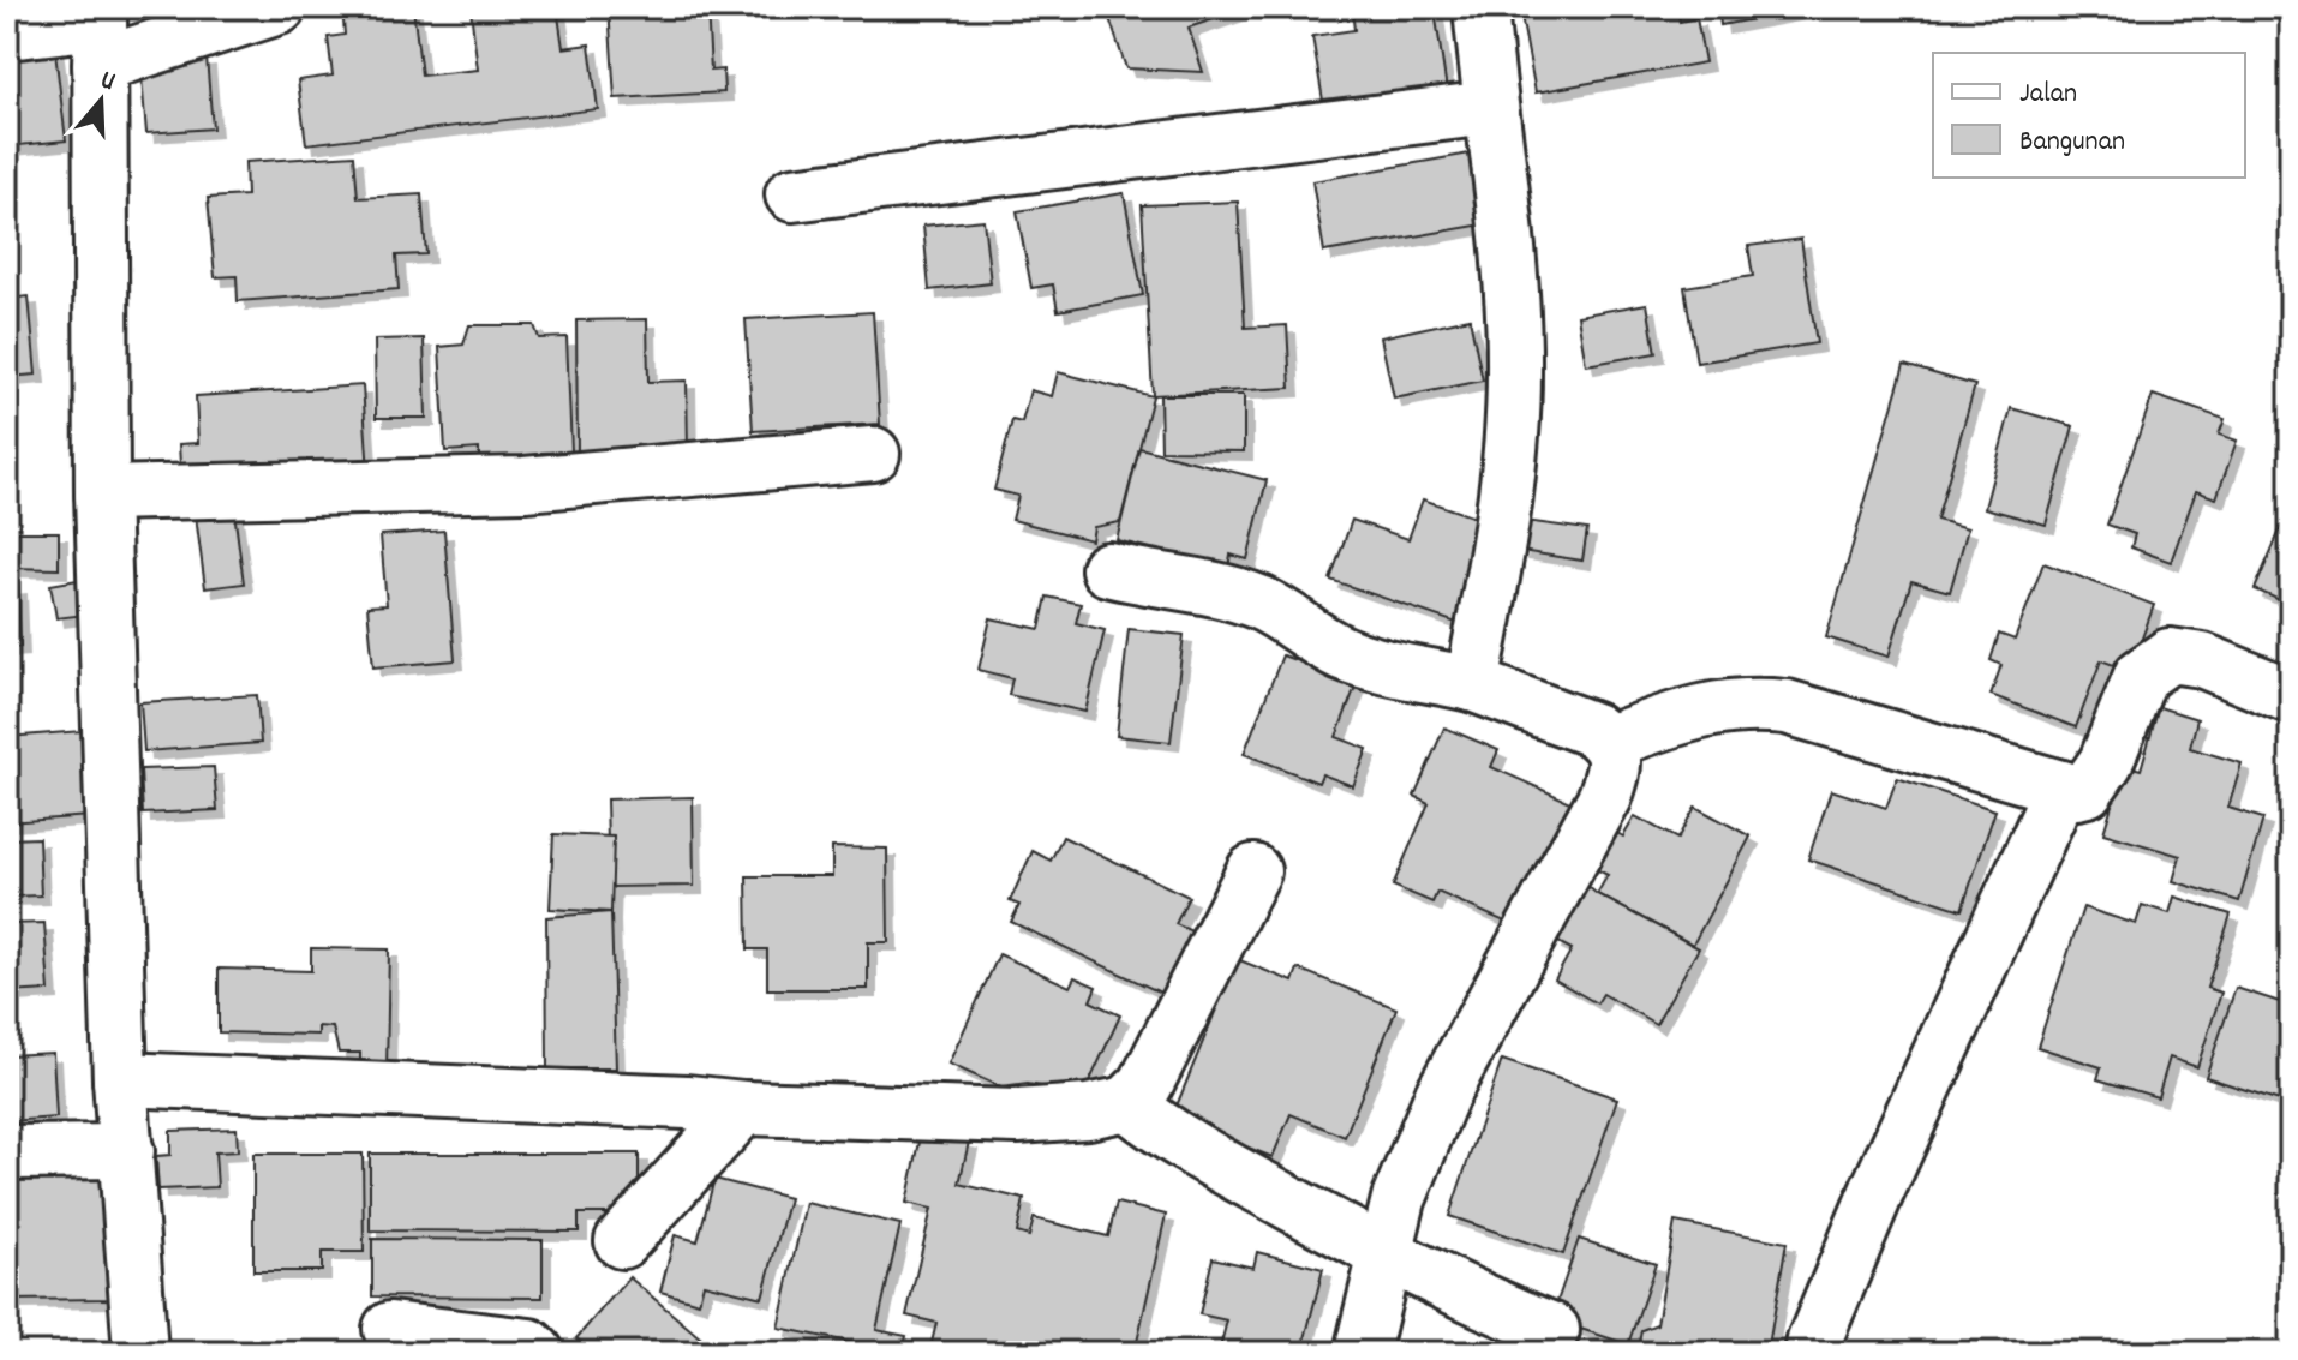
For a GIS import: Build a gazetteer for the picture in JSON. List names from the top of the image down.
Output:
{
  "legend": ["Jalan", "Bangunan"],
  "north": "top"
}
